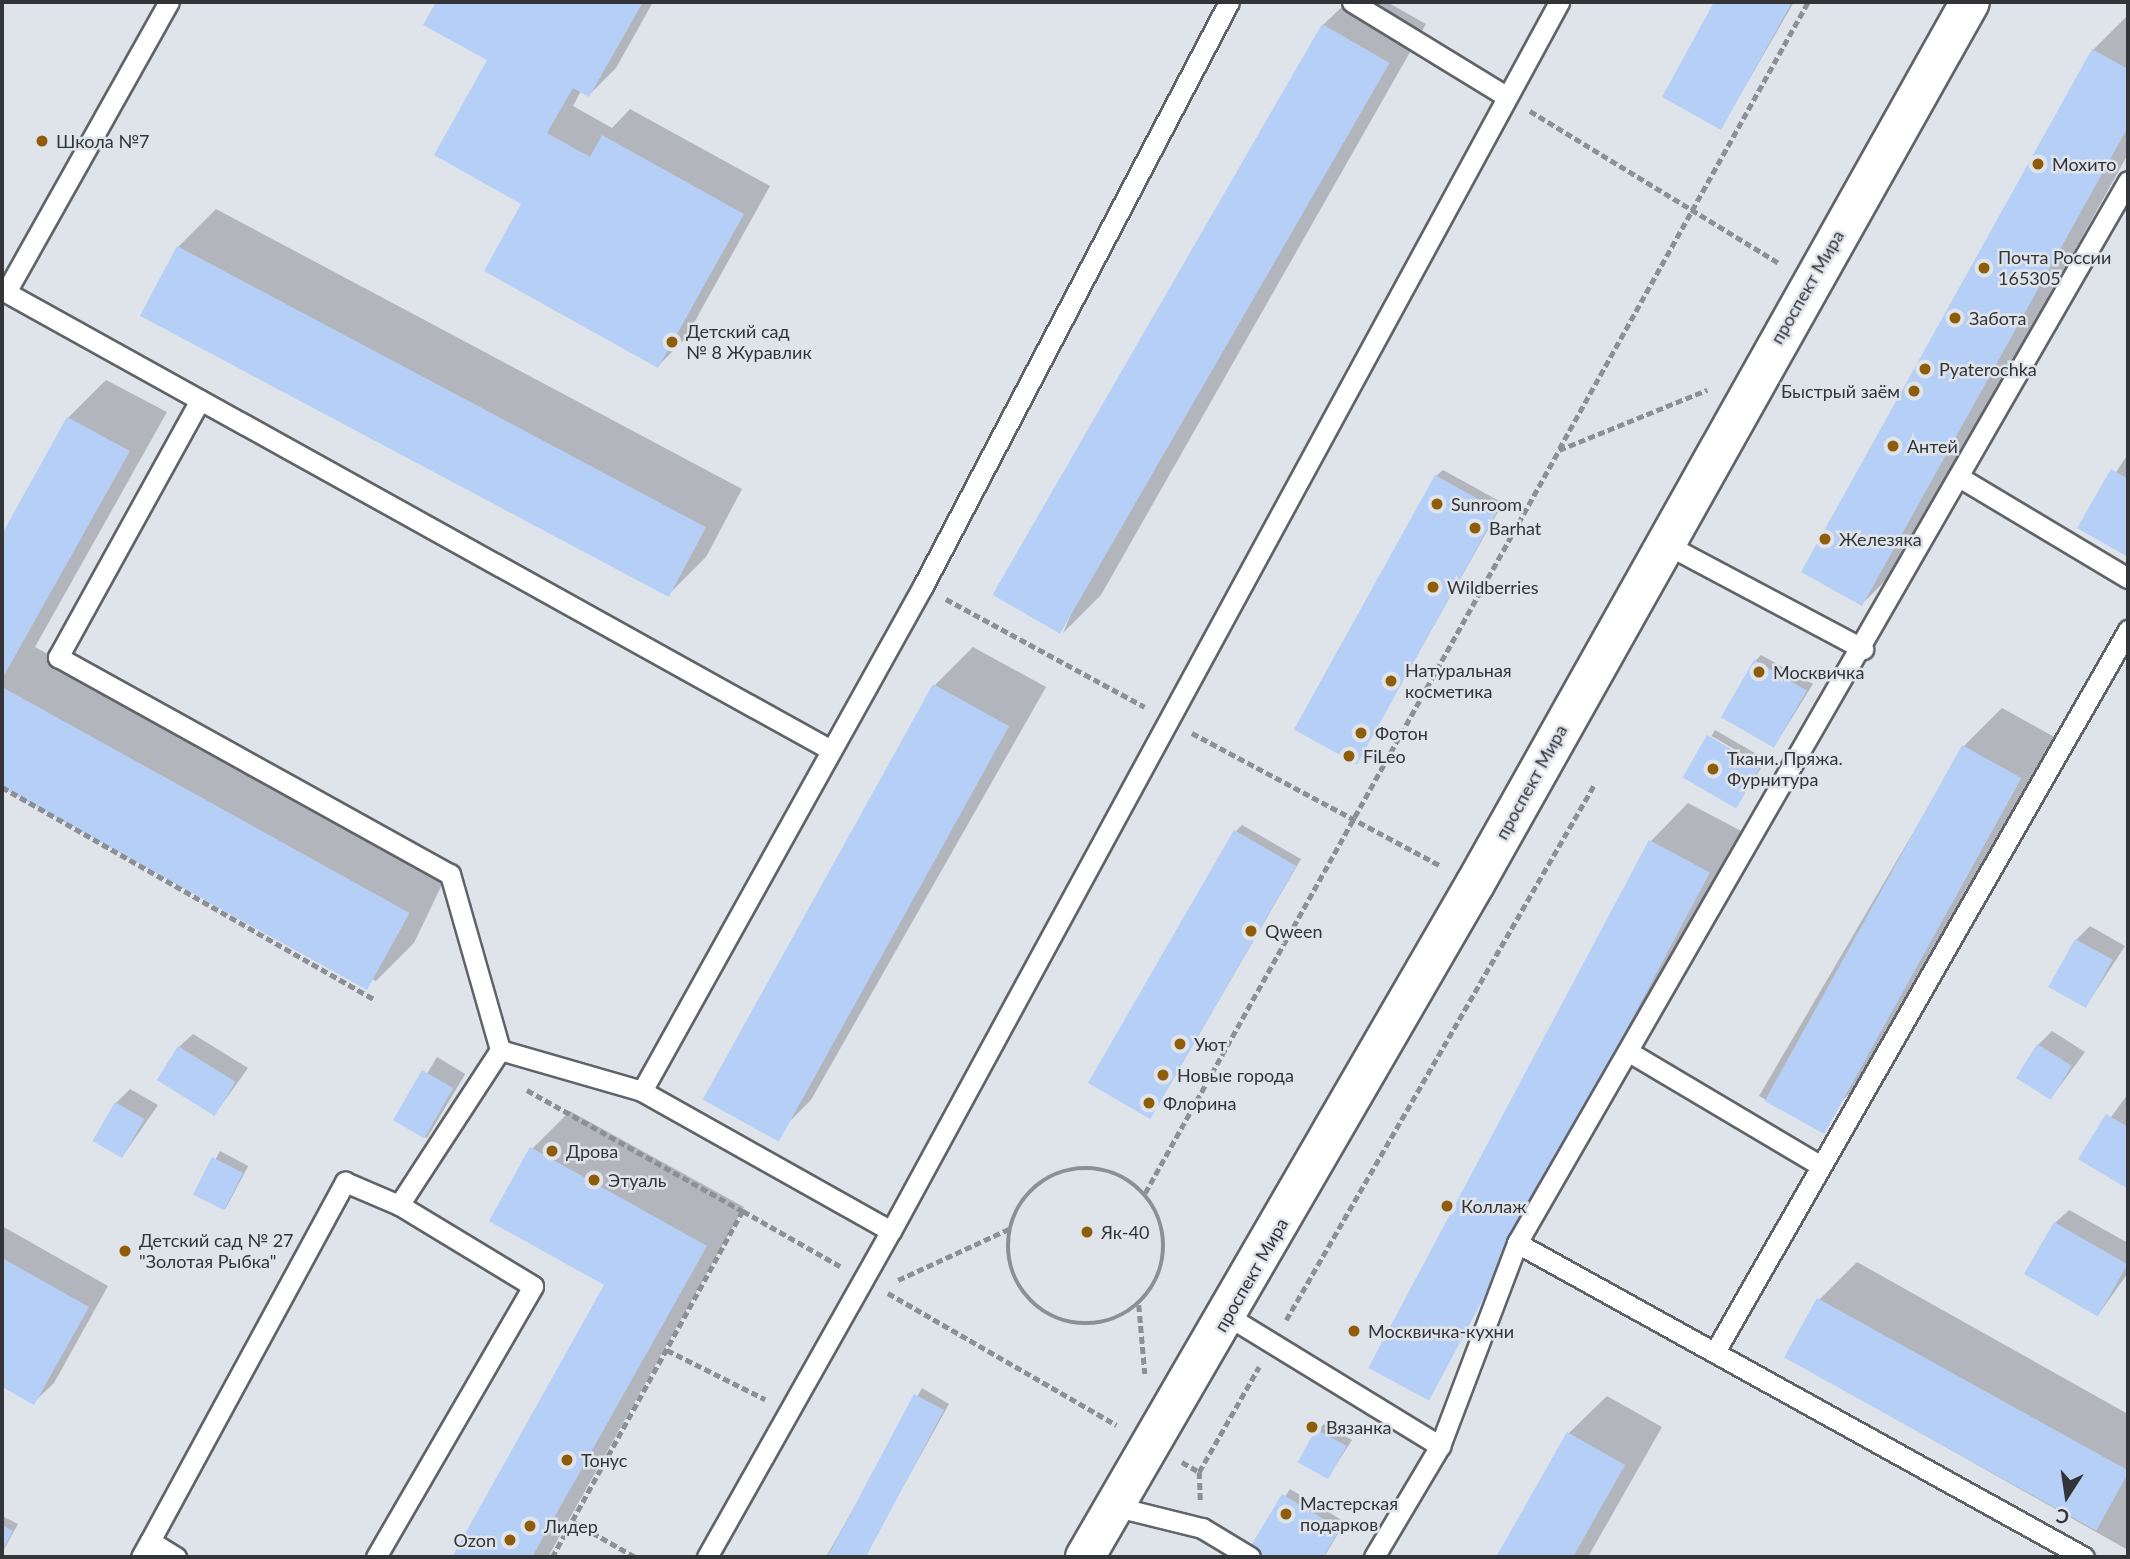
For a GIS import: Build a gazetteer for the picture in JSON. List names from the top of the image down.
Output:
{
  "streets": {
    "street": ["проспект Мира"]
  },
  "places": [
    "Школа №7",
    "Мохито",
    "Почта России 165305",
    "Забота",
    "Детский сад № 8 Журавлик",
    "Pyaterochka",
    "Быстрый заём",
    "Антей",
    "Sunroom",
    "Barhat",
    "Железяка",
    "Wildberries",
    "Москвичка",
    "Натуральная косметика",
    "Фотон",
    "FiLeo",
    "Ткани. Пряжа. Фурнитура",
    "Qween",
    "Уют",
    "Новые города",
    "Флорина",
    "Дрова",
    "Этуаль",
    "Коллаж",
    "Як-40",
    "Детский сад № 27 \"Золотая Рыбка\"",
    "Москвичка-кухни",
    "Вязанка",
    "Тонус",
    "Мастерская подарков",
    "Лидер",
    "Ozon"
  ],
  "north": "bottom"
}
